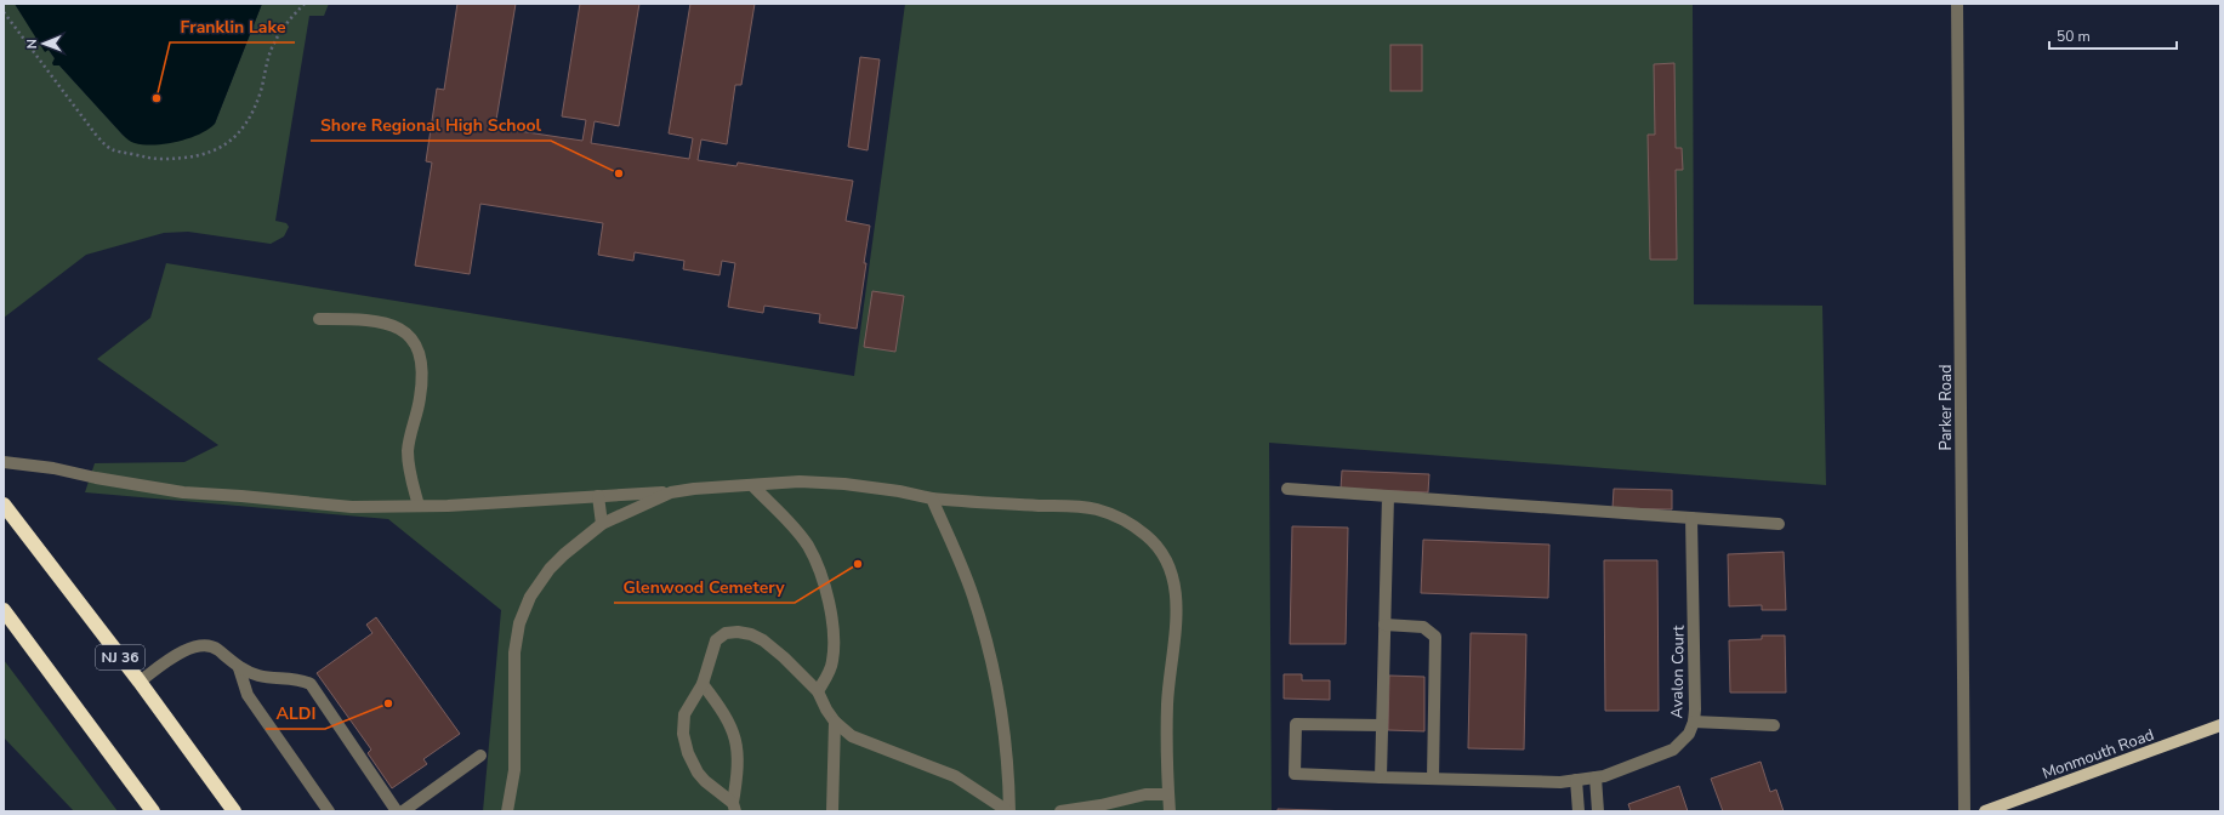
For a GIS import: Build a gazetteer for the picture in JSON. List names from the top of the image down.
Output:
{
  "streets": {
    "highway": ["NJ 36"],
    "main road": ["Monmouth Road"],
    "street": ["Parker Road", "Avalon Court"]
  },
  "places": [
    "Franklin Lake",
    "Shore Regional High School",
    "Glenwood Cemetery",
    "ALDI"
  ],
  "scale_bar": "50 m",
  "north": "left"
}
